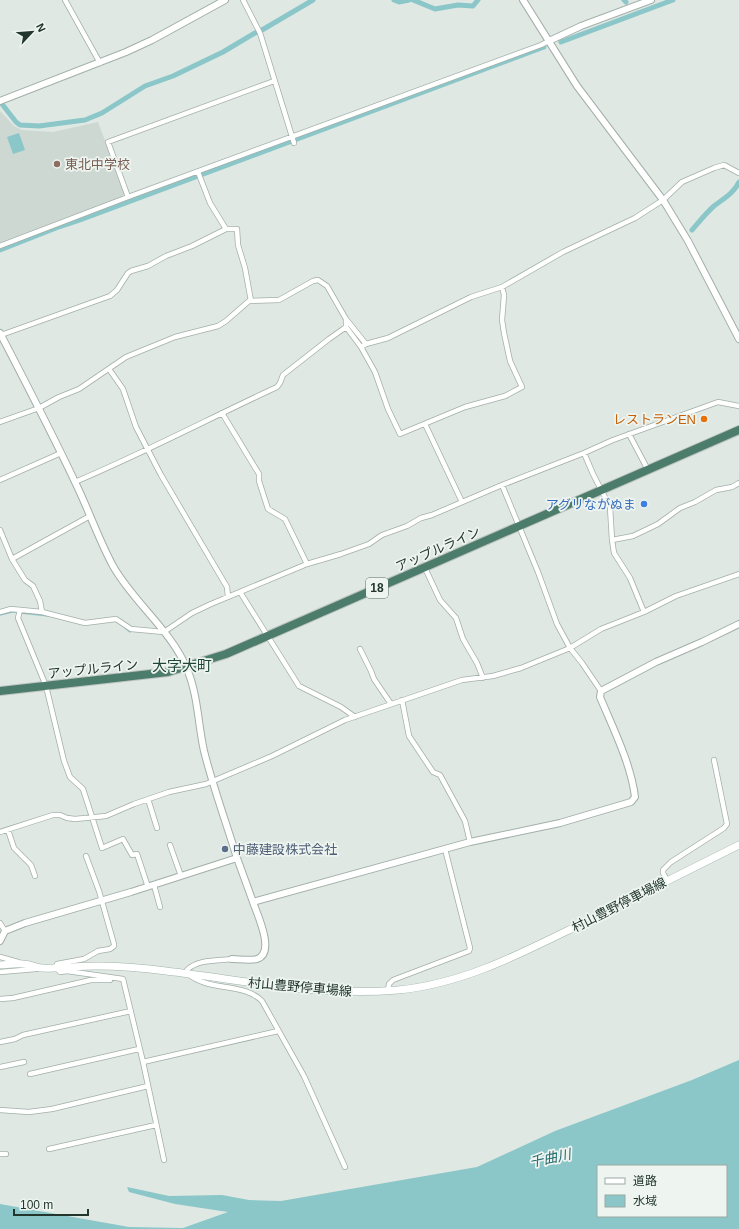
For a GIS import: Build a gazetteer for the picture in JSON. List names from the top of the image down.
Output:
{
  "streets": {
    "highway": ["アップルライン", "18"],
    "main road": ["村山豊野停車場線"]
  },
  "districts": ["大字大町"],
  "water": ["千曲川"],
  "places": [
    "東北中学校",
    "レストランEN",
    "アグリながぬま",
    "中藤建設株式会社"
  ],
  "legend": ["道路", "水域"],
  "scale_bar": "100 m",
  "north": "top right"
}
